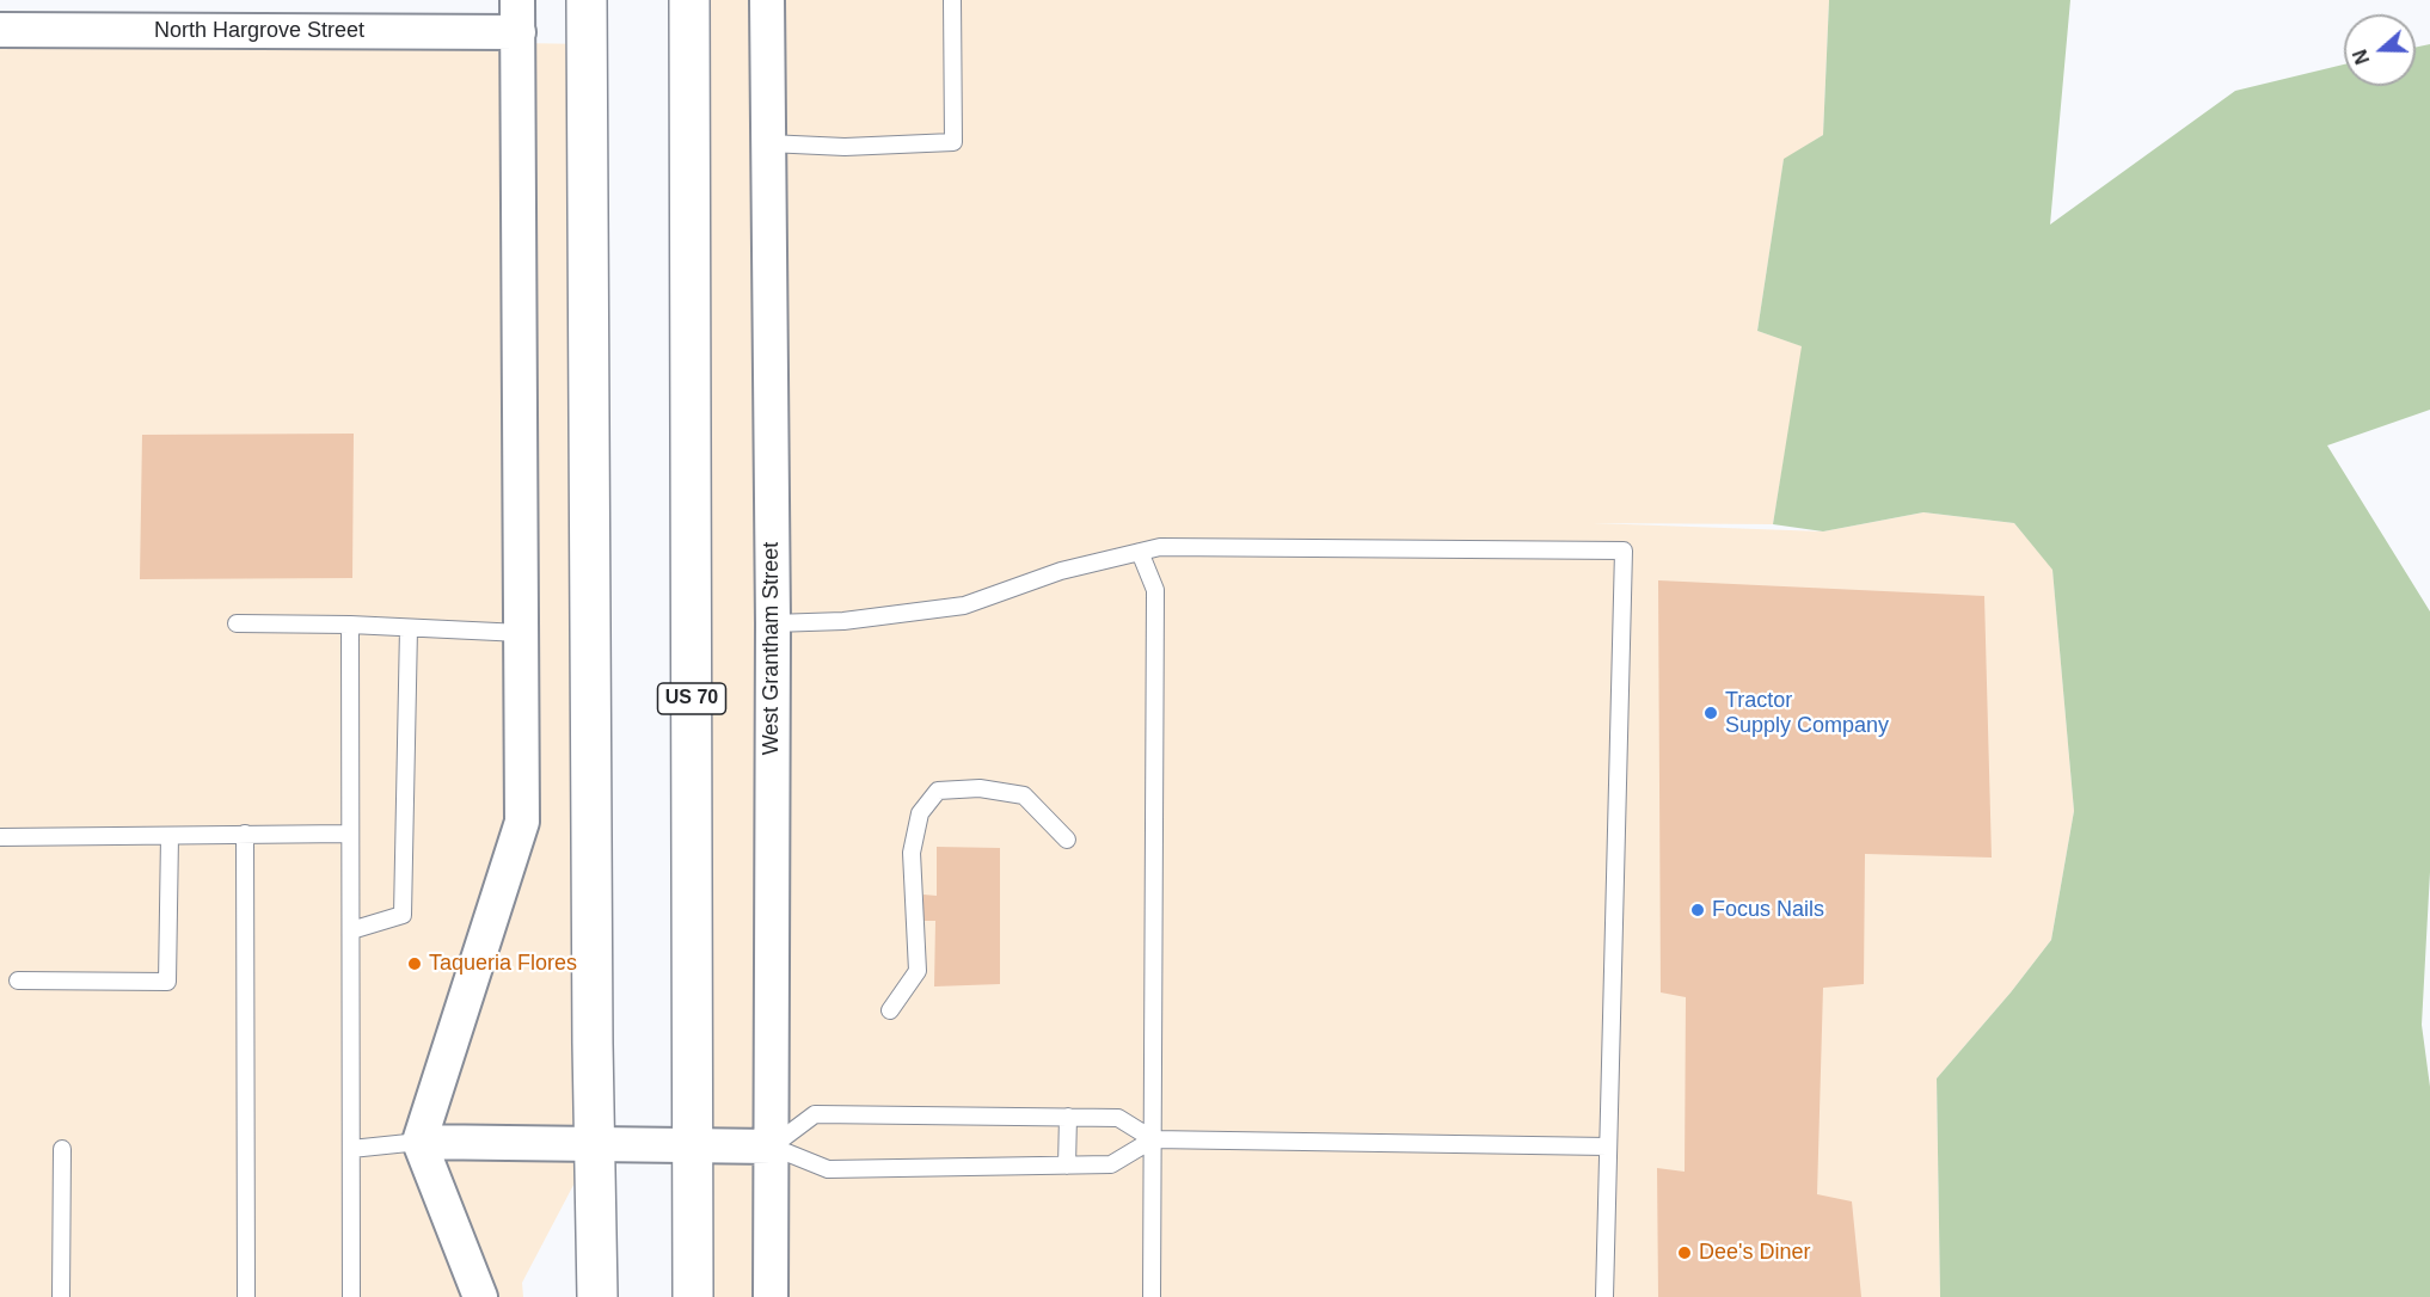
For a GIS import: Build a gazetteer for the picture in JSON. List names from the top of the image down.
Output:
{
  "streets": {
    "main road": ["US 70"],
    "street": ["North Hargrove Street", "West Grantham Street"]
  },
  "places": [
    "Tractor Supply Company",
    "Focus Nails",
    "Taqueria Flores",
    "Dee's Diner"
  ],
  "north": "left"
}
